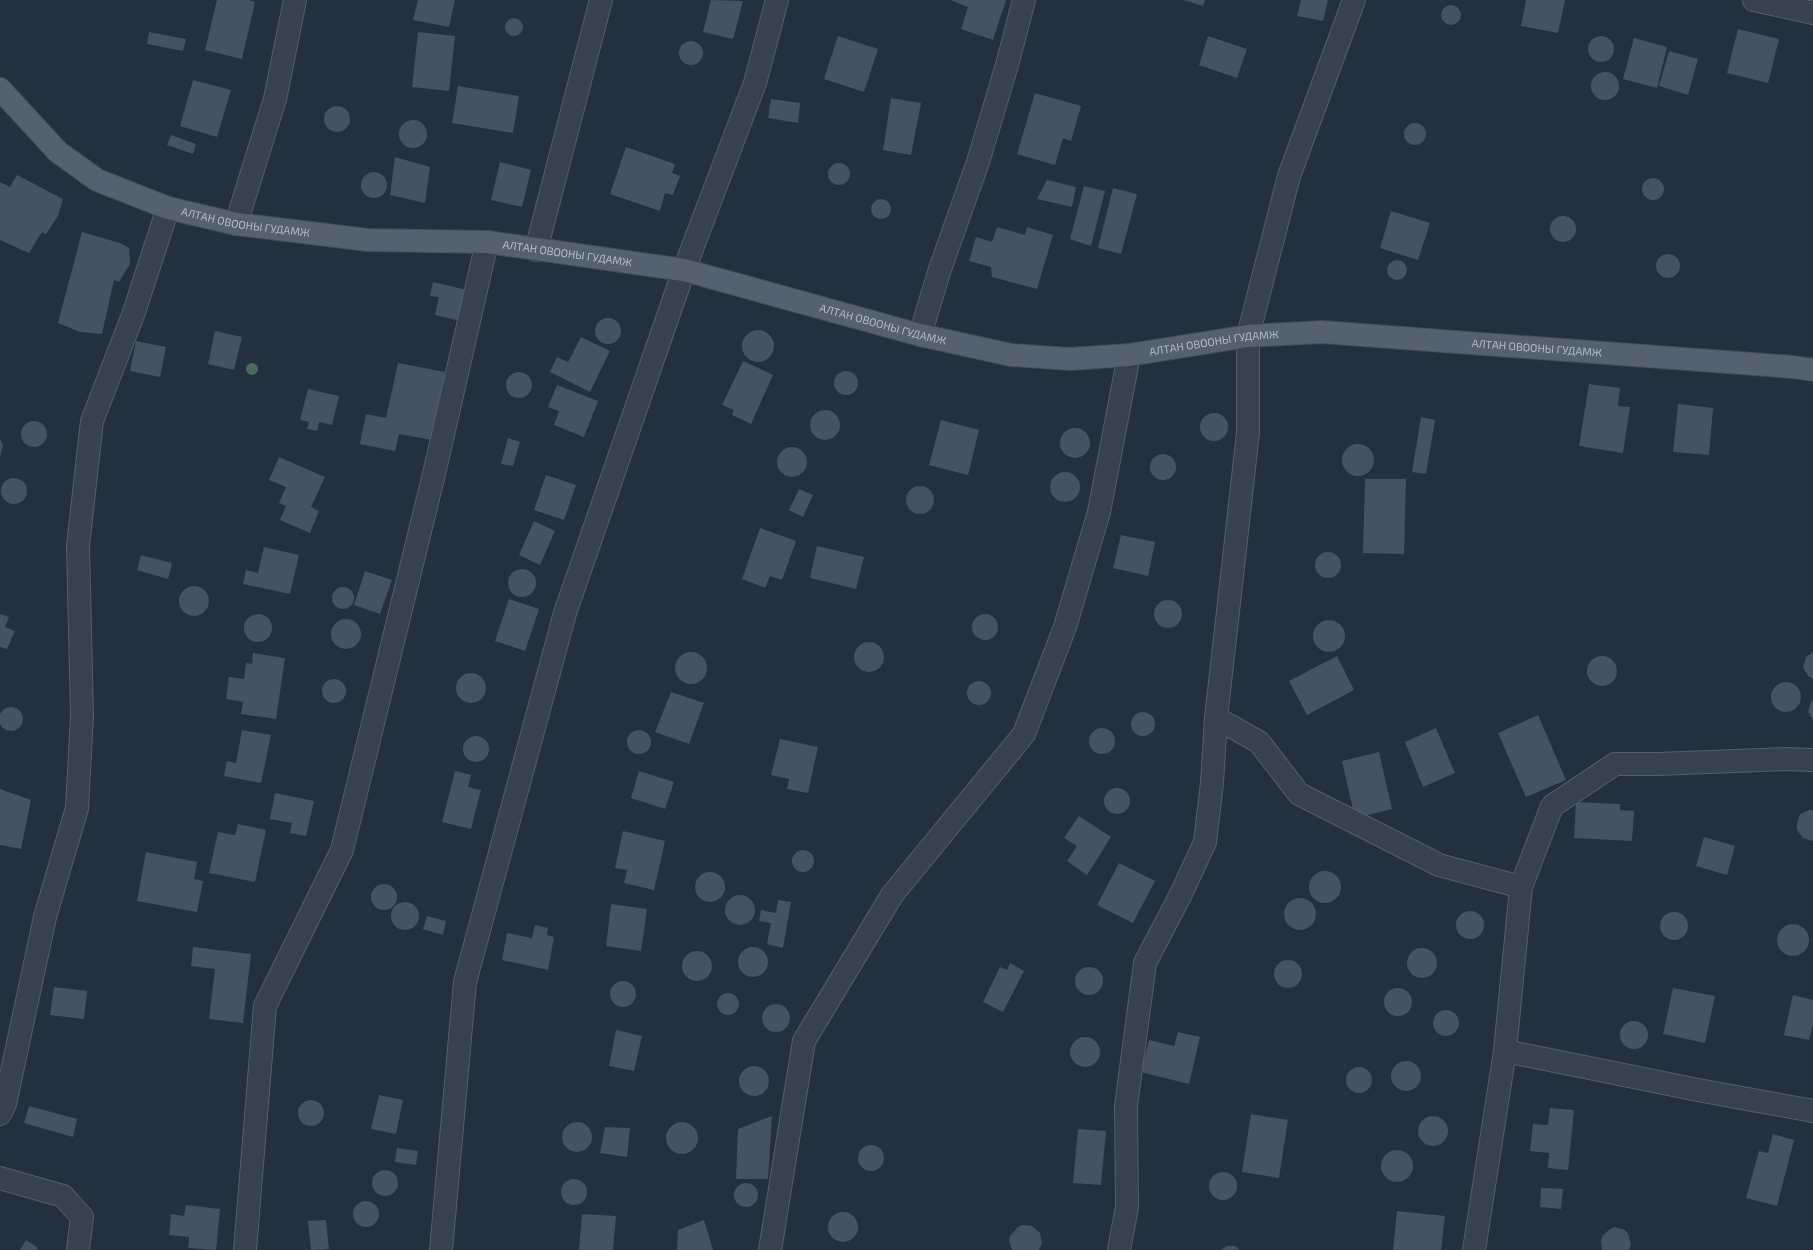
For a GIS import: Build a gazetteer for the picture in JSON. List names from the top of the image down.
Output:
{
  "streets": {
    "main road": ["АЛТАН ОВООНЫ ГУДАМЖ"]
  }
}
